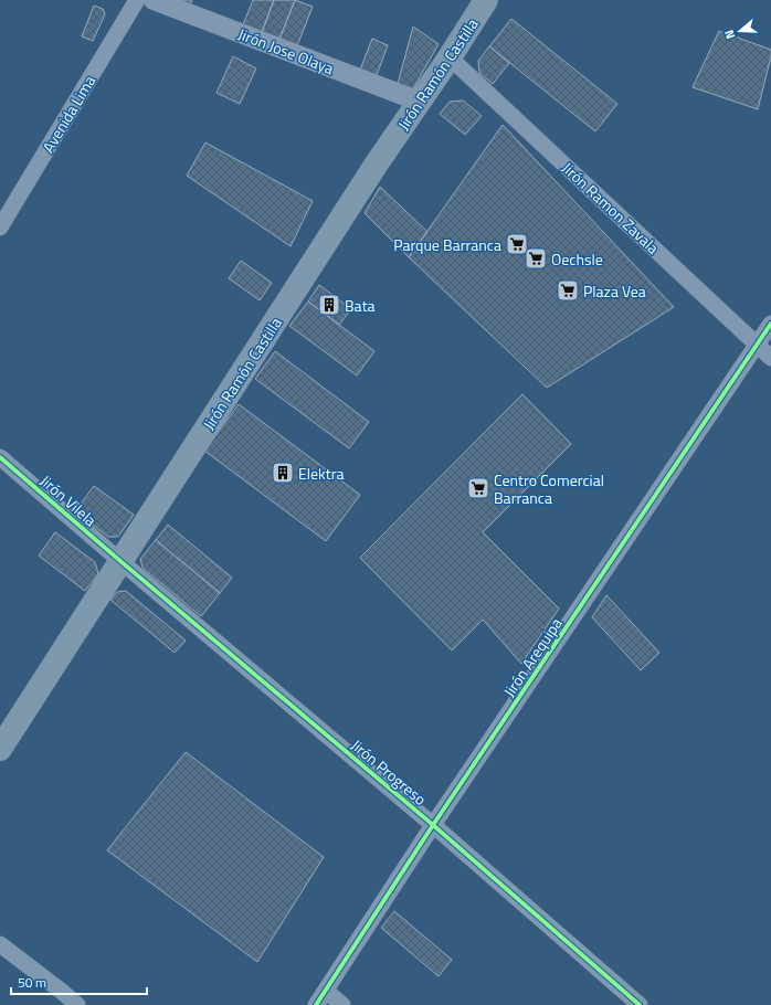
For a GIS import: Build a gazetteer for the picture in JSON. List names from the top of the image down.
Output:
{
  "streets": {
    "main road": ["Jirón Ramón Castilla"],
    "street": [
      "Jirón Jose Olaya",
      "Avenida Lima",
      "Jirón Ramon Zavala",
      "Jirón Vilela",
      "Jirón Arequipa",
      "Jirón Progreso"
    ]
  },
  "crossings": [
    ["Jirón Jose Olaya", "Jirón Ramón Castilla"],
    ["Jirón Ramón Castilla", "Jirón Ramon Zavala"],
    ["Jirón Ramón Castilla", "Jirón Vilela"],
    ["Jirón Ramón Castilla", "Jirón Progreso"],
    ["Jirón Ramon Zavala", "Jirón Arequipa"],
    ["Jirón Vilela", "Jirón Progreso"],
    ["Jirón Arequipa", "Jirón Progreso"]
  ],
  "places": {
    "supermarket": [
      "Parque Barranca",
      "Oechsle",
      "Plaza Vea",
      "Centro Comercial Barranca"
    ],
    "building": ["Bata", "Elektra"]
  },
  "scale_bar": "50 m",
  "north": "left"
}
